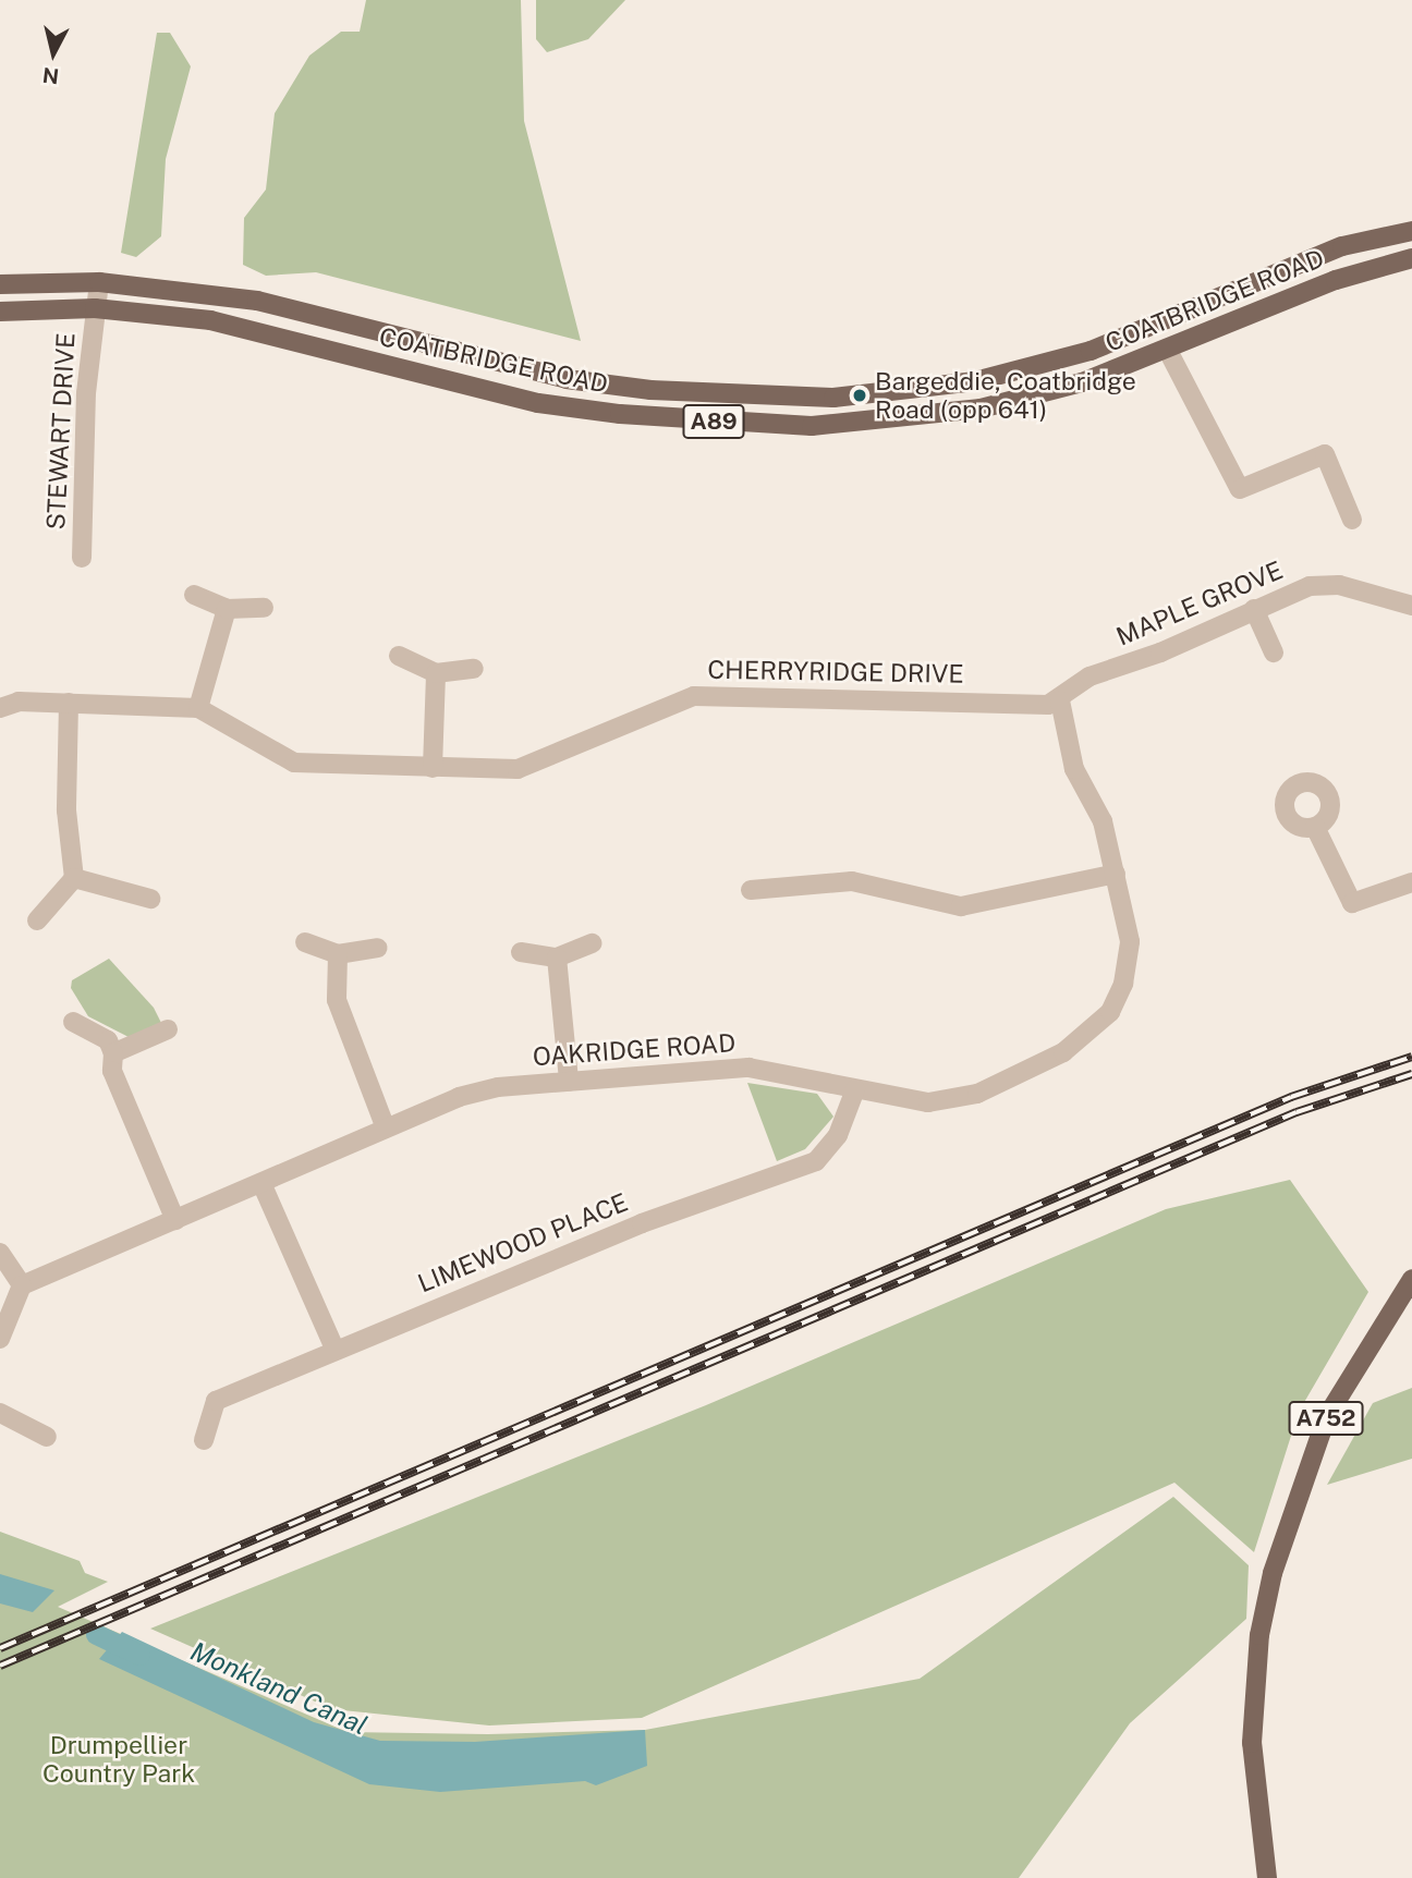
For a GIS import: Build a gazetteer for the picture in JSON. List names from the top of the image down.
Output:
{
  "streets": {
    "main road": ["COATBRIDGE ROAD", "A89", "A752"],
    "street": [
      "STEWART DRIVE",
      "MAPLE GROVE",
      "CHERRYRIDGE DRIVE",
      "OAKRIDGE ROAD",
      "LIMEWOOD PLACE"
    ]
  },
  "crossings": [
    ["COATBRIDGE ROAD", "STEWART DRIVE"],
    ["MAPLE GROVE", "CHERRYRIDGE DRIVE"],
    ["MAPLE GROVE", "OAKRIDGE ROAD"],
    ["CHERRYRIDGE DRIVE", "OAKRIDGE ROAD"],
    ["OAKRIDGE ROAD", "LIMEWOOD PLACE"]
  ],
  "water": ["Monkland Canal"],
  "parks": ["Drumpellier Country Park"],
  "places": ["Bargeddie, Coatbridge Road (opp 641)"],
  "north": "bottom"
}
